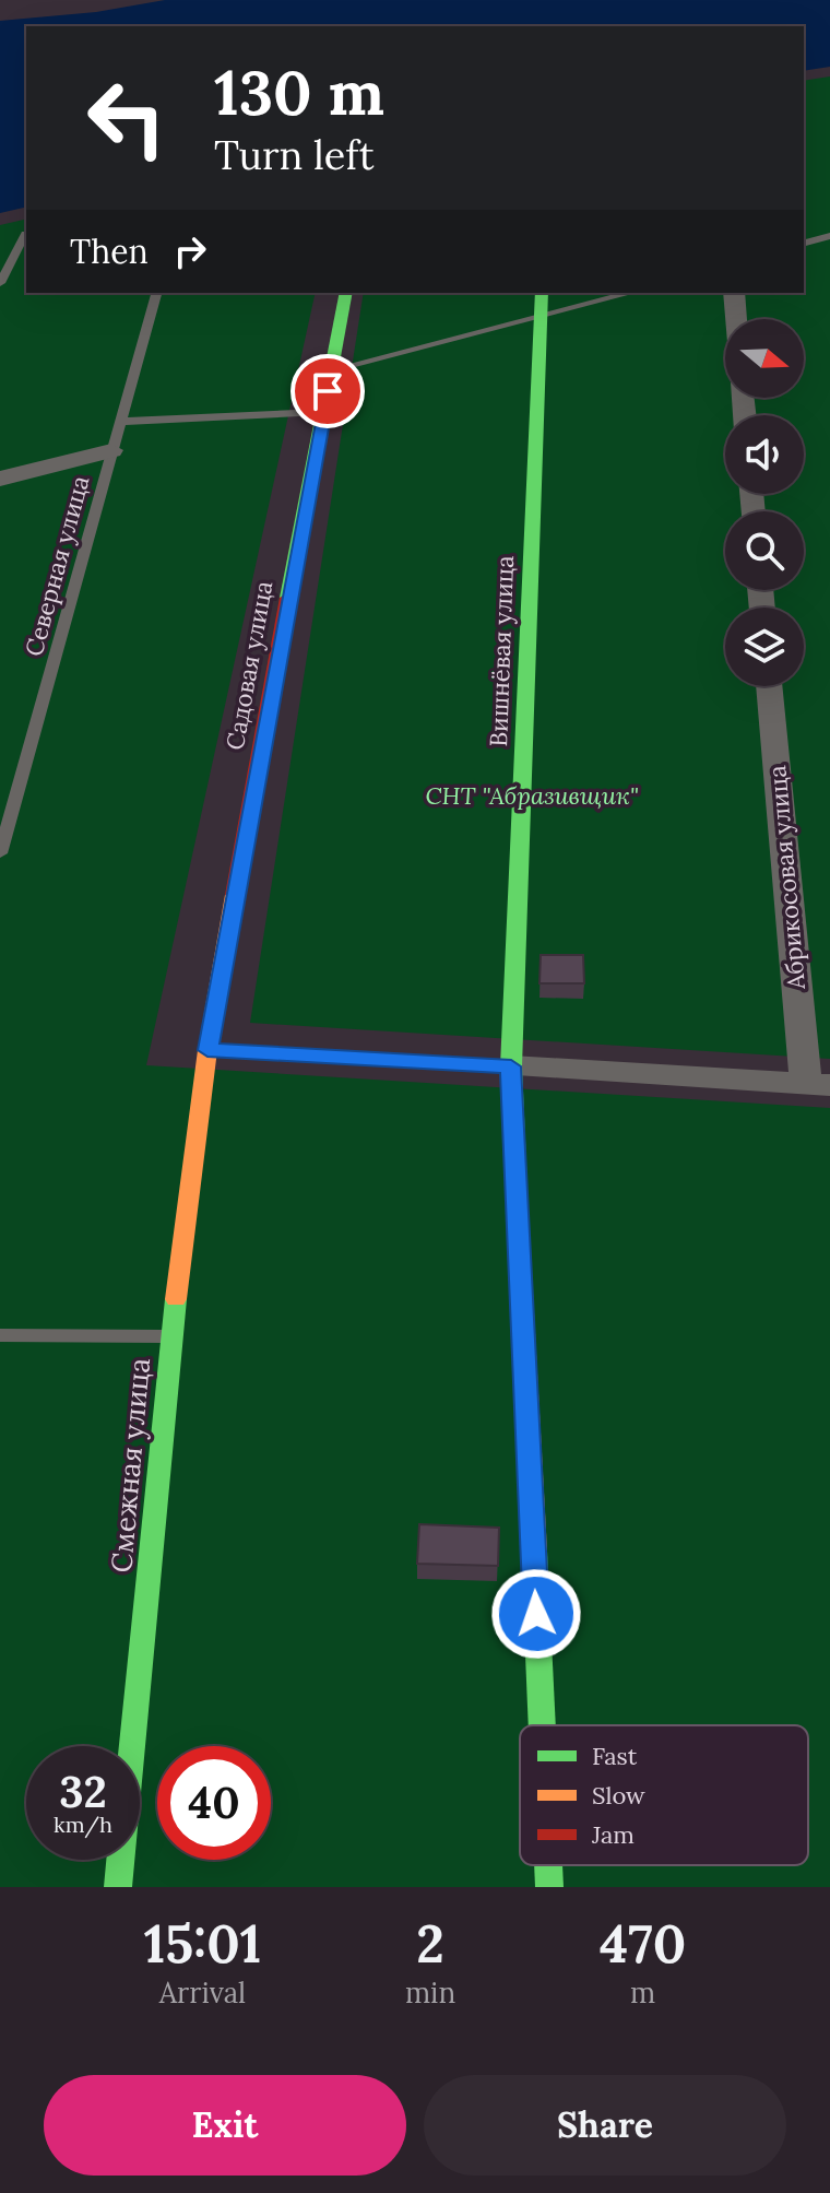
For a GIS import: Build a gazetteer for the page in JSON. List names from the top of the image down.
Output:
{
  "streets": {
    "street": [
      "Вишнёвая улица",
      "Садовая улица",
      "Абрикосовая улица",
      "Смежная улица"
    ],
    "lane": ["Северная улица"]
  },
  "crossings": [
    ["Садовая улица", "Смежная улица"]
  ],
  "parks": ["СНТ \"Абразивщик\""],
  "legend": ["Fast", "Slow", "Jam"],
  "north": "right",
  "page": {
    "turn": ["130 m", "Turn left"],
    "then": "Then",
    "speed": "32 km/h",
    "limit": "40",
    "eta": [
      "15:01",
      "Arrival",
      "2",
      "min",
      "470",
      "m"
    ],
    "buttons": ["Exit", "Share"]
  }
}
